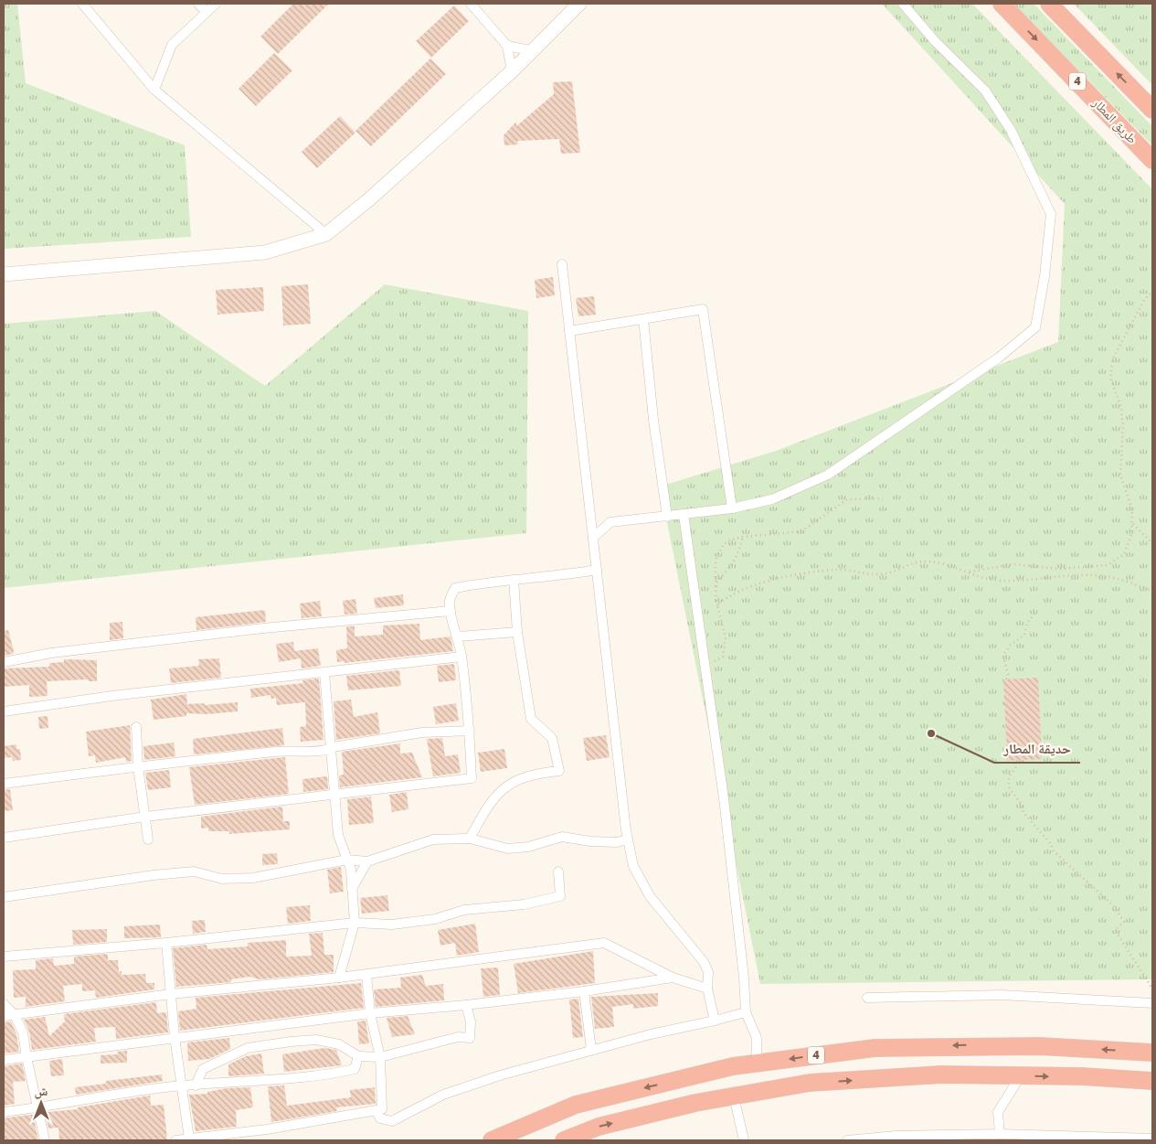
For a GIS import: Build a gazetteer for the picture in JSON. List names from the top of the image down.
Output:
{
  "streets": {
    "highway": ["4", "طريق المطار"]
  },
  "places": ["حديقة المطار"],
  "north": "top"
}
